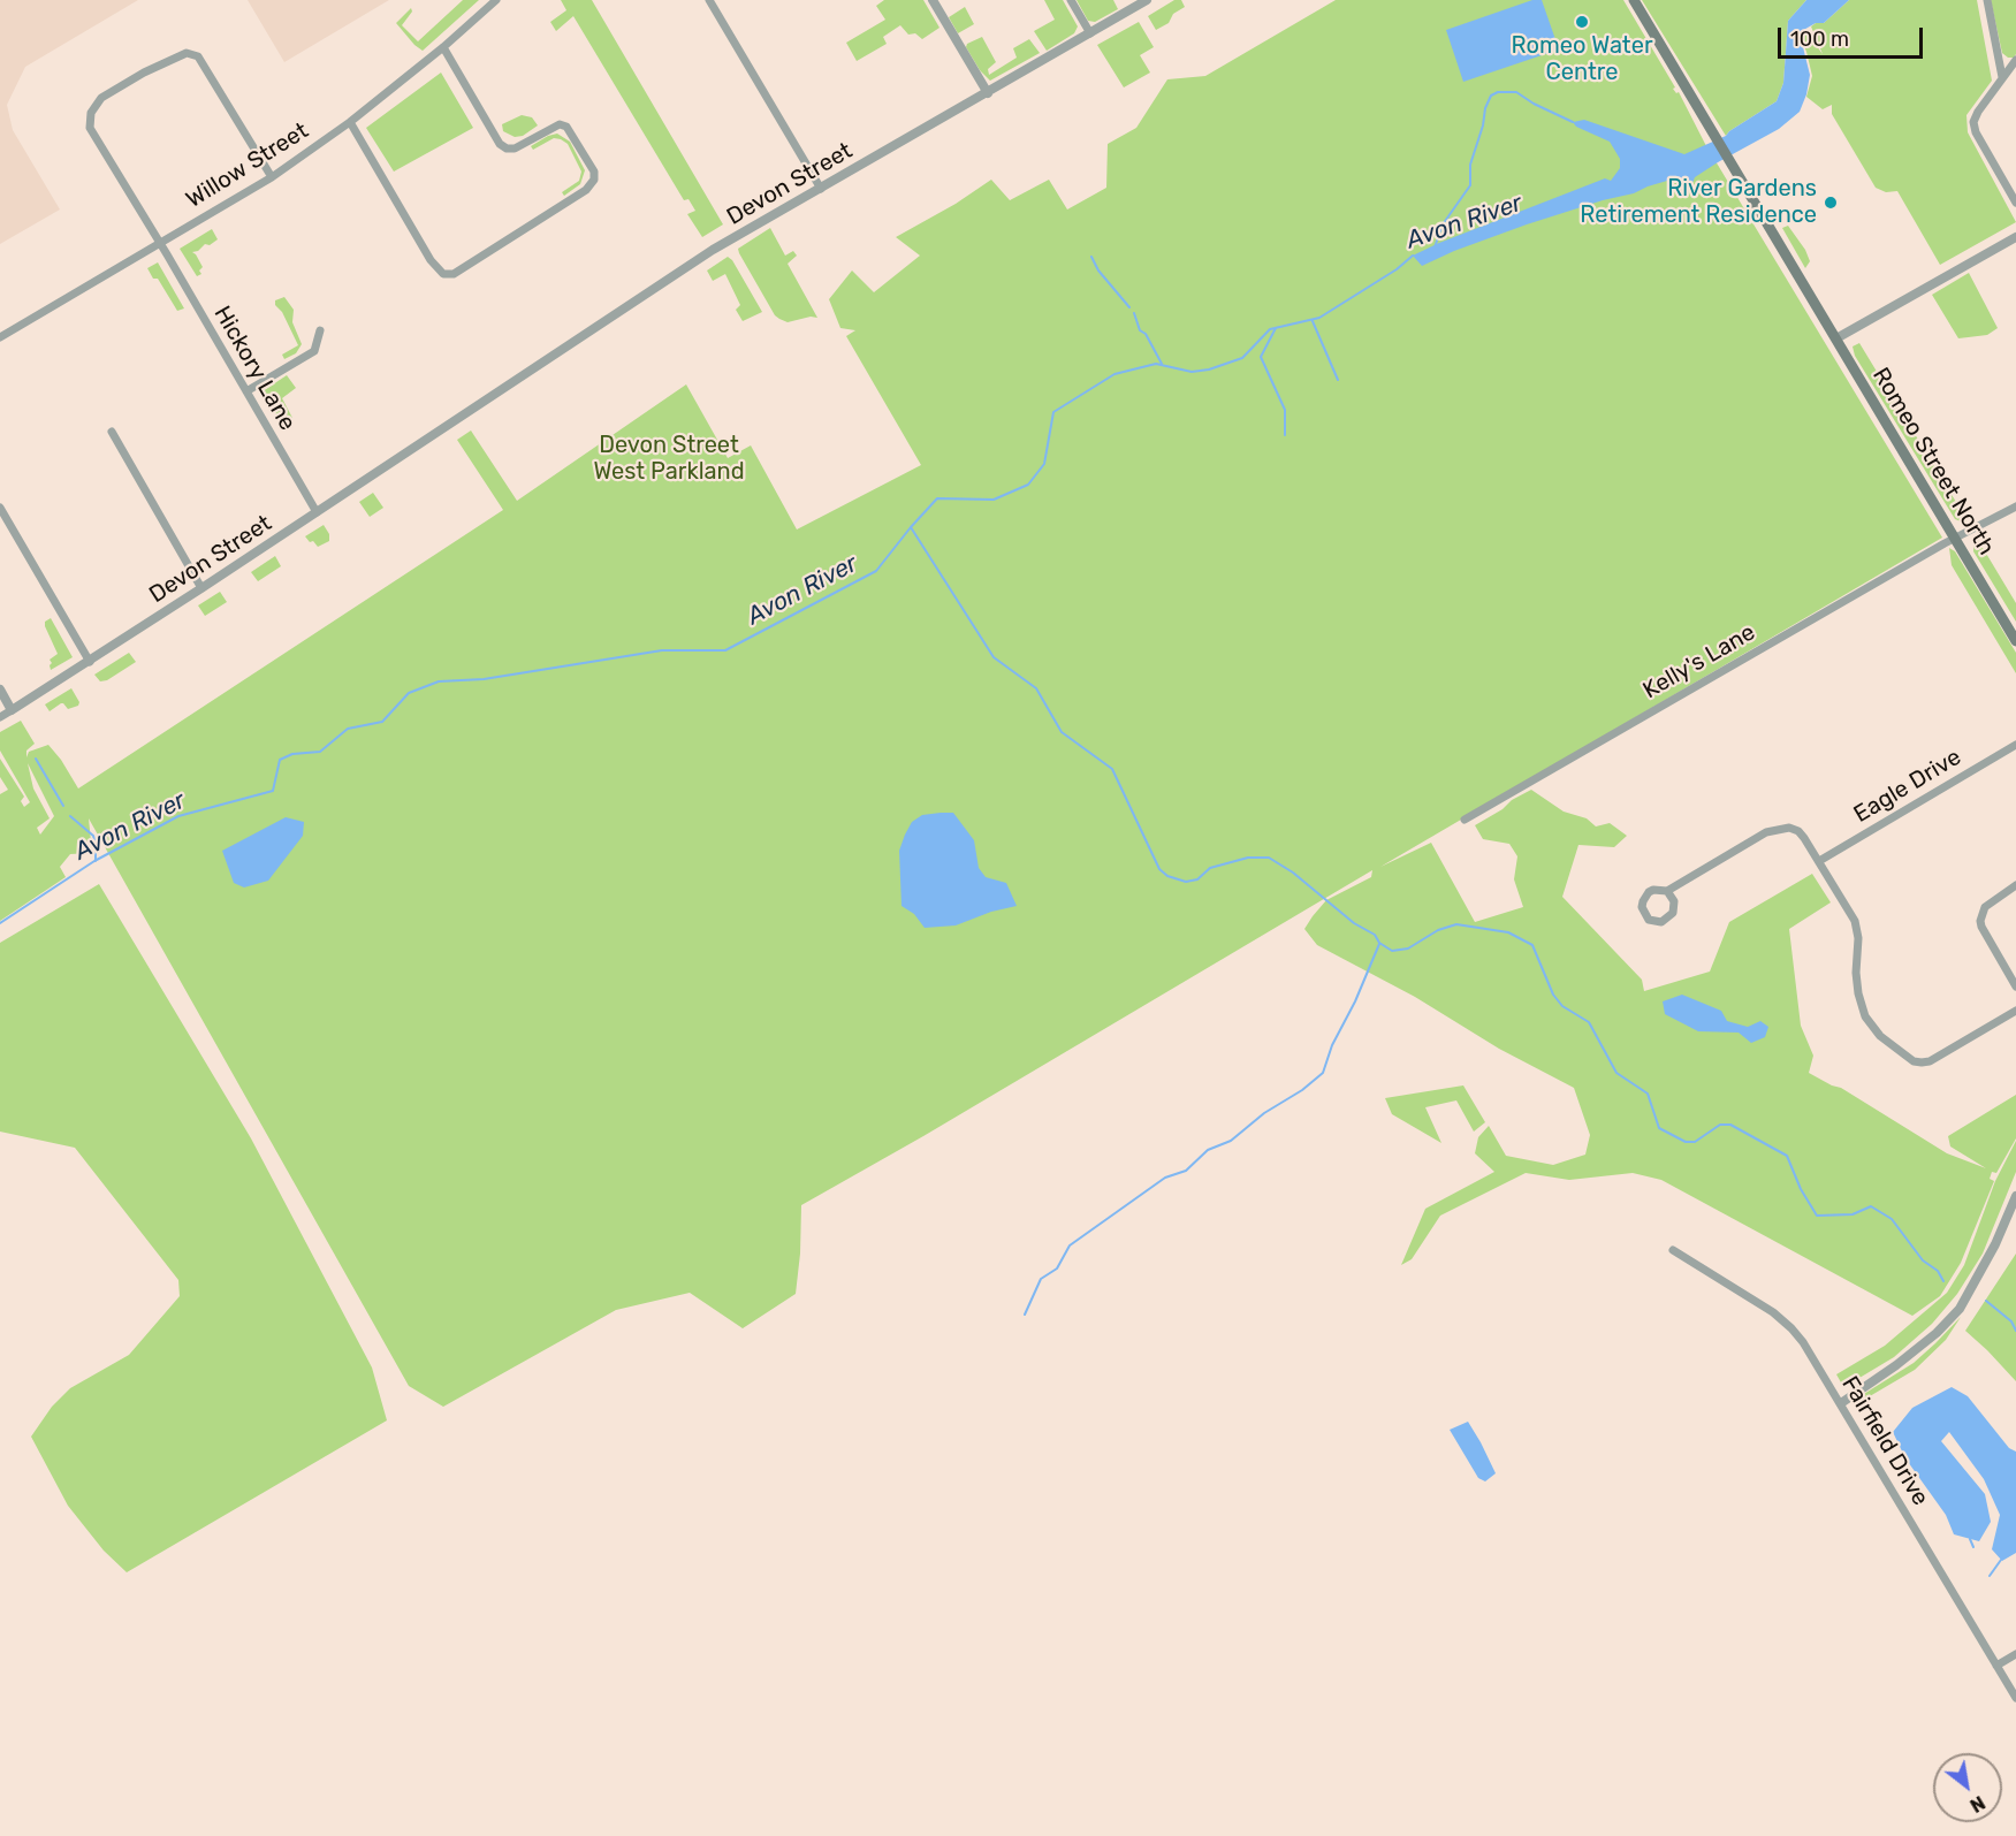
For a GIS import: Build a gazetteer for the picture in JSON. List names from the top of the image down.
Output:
{
  "streets": {
    "main road": ["Romeo Street North"],
    "street": [
      "Willow Street",
      "Devon Street",
      "Hickory Lane",
      "Kelly's Lane",
      "Eagle Drive",
      "Fairfield Drive"
    ]
  },
  "crossings": [
    ["Willow Street", "Hickory Lane"],
    ["Devon Street", "Hickory Lane"],
    ["Romeo Street North", "Kelly's Lane"]
  ],
  "water": ["Avon River"],
  "parks": ["Devon Street West Parkland"],
  "places": ["Romeo Water Centre", "River Gardens Retirement Residence"],
  "scale_bar": "100 m",
  "north": "bottom right"
}
